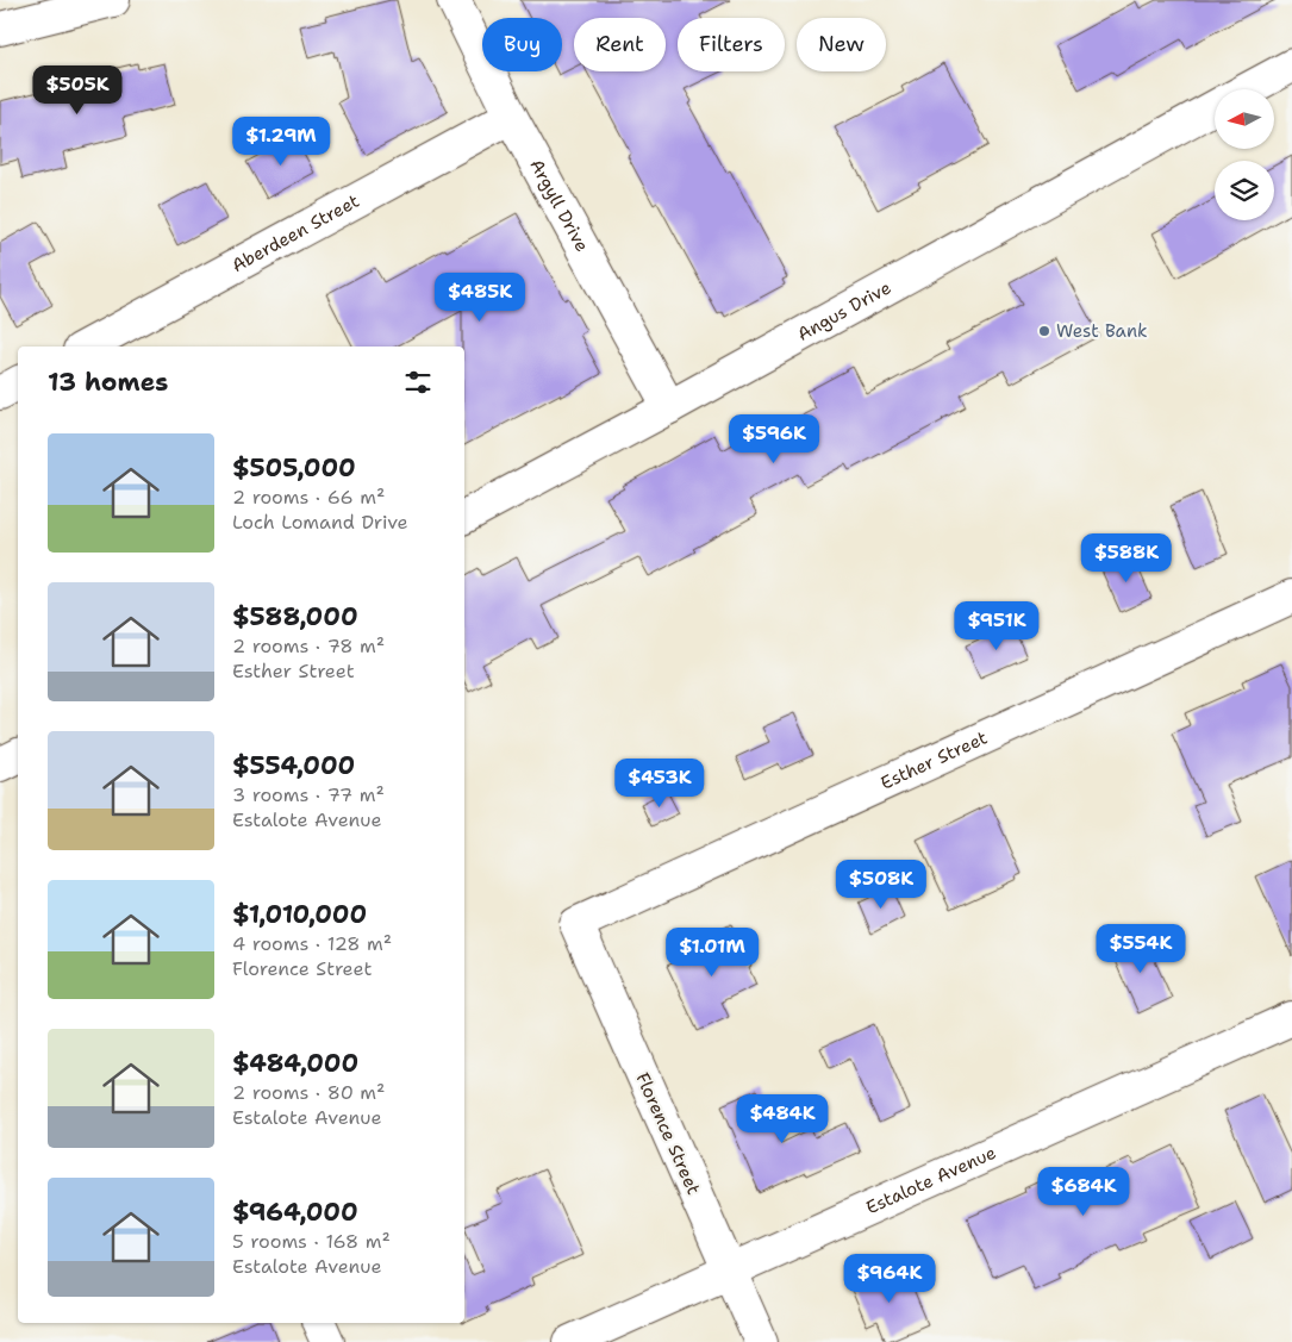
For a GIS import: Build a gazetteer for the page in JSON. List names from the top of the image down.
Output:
{
  "streets": {
    "street": [
      "Argyll Drive",
      "Aberdeen Street",
      "Angus Drive",
      "Esther Street",
      "Florence Street",
      "Estalote Avenue"
    ]
  },
  "crossings": [
    ["Argyll Drive", "Aberdeen Street"],
    ["Argyll Drive", "Angus Drive"],
    ["Esther Street", "Florence Street"],
    ["Florence Street", "Estalote Avenue"]
  ],
  "places": ["West Bank"],
  "north": "left",
  "page": {
    "chip": [
      "Buy",
      "Rent",
      "Filters",
      "New"
    ],
    "price": [
      "$505K",
      "$1.29M",
      "$485K",
      "$596K",
      "$588K",
      "$951K",
      "$453K",
      "$508K",
      "$554K",
      "$1.01M",
      "$484K",
      "$684K",
      "$964K"
    ],
    "heading": "13 homes",
    "list": [
      {
        "name": "$505,000",
        "note": "2 rooms · 66 m² · Loch Lomand Drive"
      },
      {
        "name": "$588,000",
        "note": "2 rooms · 78 m² · Esther Street"
      },
      {
        "name": "$554,000",
        "note": "3 rooms · 77 m² · Estalote Avenue"
      },
      {
        "name": "$1,010,000",
        "note": "4 rooms · 128 m² · Florence Street"
      },
      {
        "name": "$484,000",
        "note": "2 rooms · 80 m² · Estalote Avenue"
      },
      {
        "name": "$964,000",
        "note": "5 rooms · 168 m² · Estalote Avenue"
      }
    ]
  }
}
